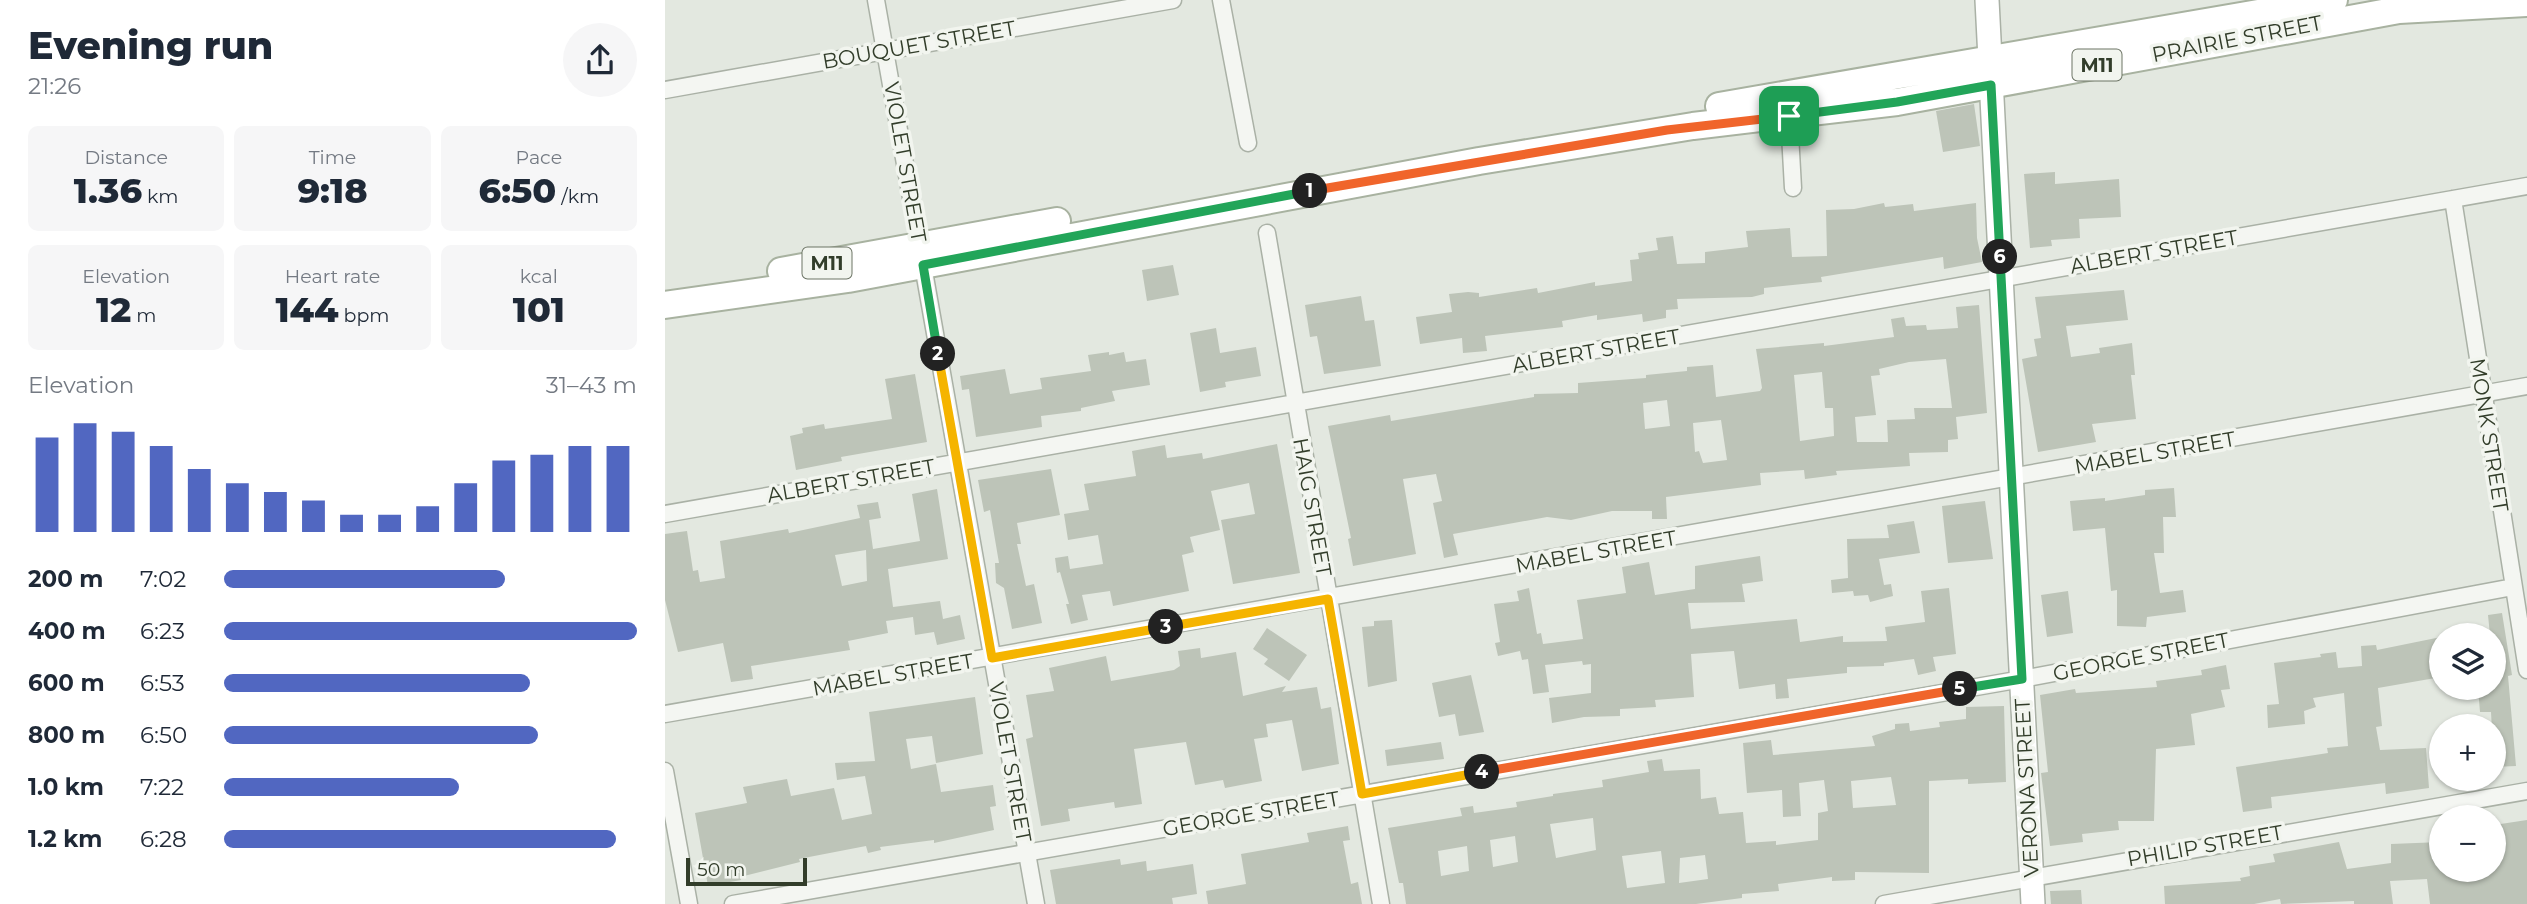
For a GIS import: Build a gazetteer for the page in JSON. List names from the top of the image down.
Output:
{
  "streets": {
    "main road": ["PRAIRIE STREET", "M11", "VERONA STREET"],
    "street": [
      "BOUQUET STREET",
      "VIOLET STREET",
      "ALBERT STREET",
      "MONK STREET",
      "MABEL STREET",
      "HAIG STREET",
      "GEORGE STREET",
      "PHILIP STREET"
    ]
  },
  "crossings": [
    ["PRAIRIE STREET", "VIOLET STREET"],
    ["PRAIRIE STREET", "VERONA STREET"],
    ["BOUQUET STREET", "VIOLET STREET"],
    ["VIOLET STREET", "ALBERT STREET"],
    ["VIOLET STREET", "MABEL STREET"],
    ["VIOLET STREET", "GEORGE STREET"],
    ["ALBERT STREET", "MONK STREET"],
    ["ALBERT STREET", "HAIG STREET"],
    ["ALBERT STREET", "VERONA STREET"],
    ["MONK STREET", "MABEL STREET"],
    ["MONK STREET", "GEORGE STREET"],
    ["MABEL STREET", "HAIG STREET"],
    ["MABEL STREET", "VERONA STREET"],
    ["HAIG STREET", "GEORGE STREET"],
    ["GEORGE STREET", "VERONA STREET"],
    ["VERONA STREET", "PHILIP STREET"]
  ],
  "scale_bar": "50 m",
  "page": {
    "heading": ["Evening run", "21:26"],
    "stats": [
      ["Distance", "1.36 km"],
      ["Time", "9:18"],
      ["Pace", "6:50 /km"],
      ["Elevation", "12 m"],
      ["Heart rate", "144 bpm"],
      ["kcal", "101"]
    ],
    "pins": [
      "1",
      "6",
      "2",
      "3",
      "5",
      "4"
    ],
    "chart": ["Elevation", "31–43 m"],
    "list": [
      {
        "name": "200 m",
        "note": "7:02"
      },
      {
        "name": "400 m",
        "note": "6:23"
      },
      {
        "name": "600 m",
        "note": "6:53"
      },
      {
        "name": "800 m",
        "note": "6:50"
      },
      {
        "name": "1.0 km",
        "note": "7:22"
      },
      {
        "name": "1.2 km",
        "note": "6:28"
      }
    ],
    "map_buttons": ["+", "−"],
    "scale": "50 m"
  }
}
